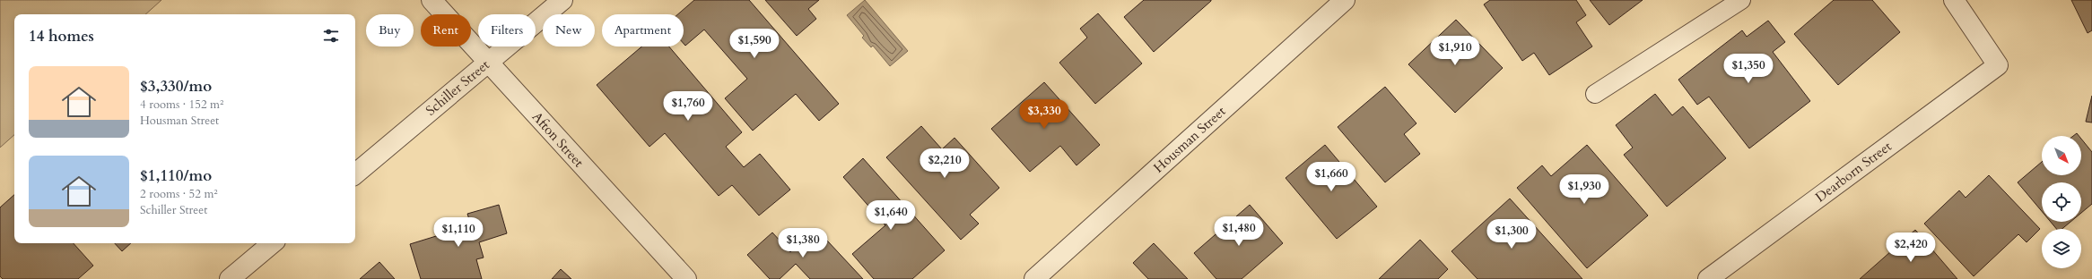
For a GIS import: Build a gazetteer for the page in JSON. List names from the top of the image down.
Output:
{
  "streets": {
    "street": [
      "Schiller Street",
      "Afton Street",
      "Housman Street",
      "Dearborn Street"
    ]
  },
  "crossings": [
    ["Schiller Street", "Afton Street"]
  ],
  "north": "bottom right",
  "page": {
    "chip": [
      "Buy",
      "Rent",
      "Filters",
      "New",
      "Apartment"
    ],
    "heading": "14 homes",
    "price": [
      "$1,590",
      "$1,910",
      "$1,350",
      "$1,760",
      "$3,330",
      "$2,210",
      "$1,660",
      "$1,930",
      "$1,640",
      "$1,480",
      "$1,110",
      "$1,300",
      "$1,380",
      "$2,420"
    ],
    "list": [
      {
        "name": "$3,330/mo",
        "note": "4 rooms · 152 m² · Housman Street"
      },
      {
        "name": "$1,110/mo",
        "note": "2 rooms · 52 m² · Schiller Street"
      }
    ]
  }
}
